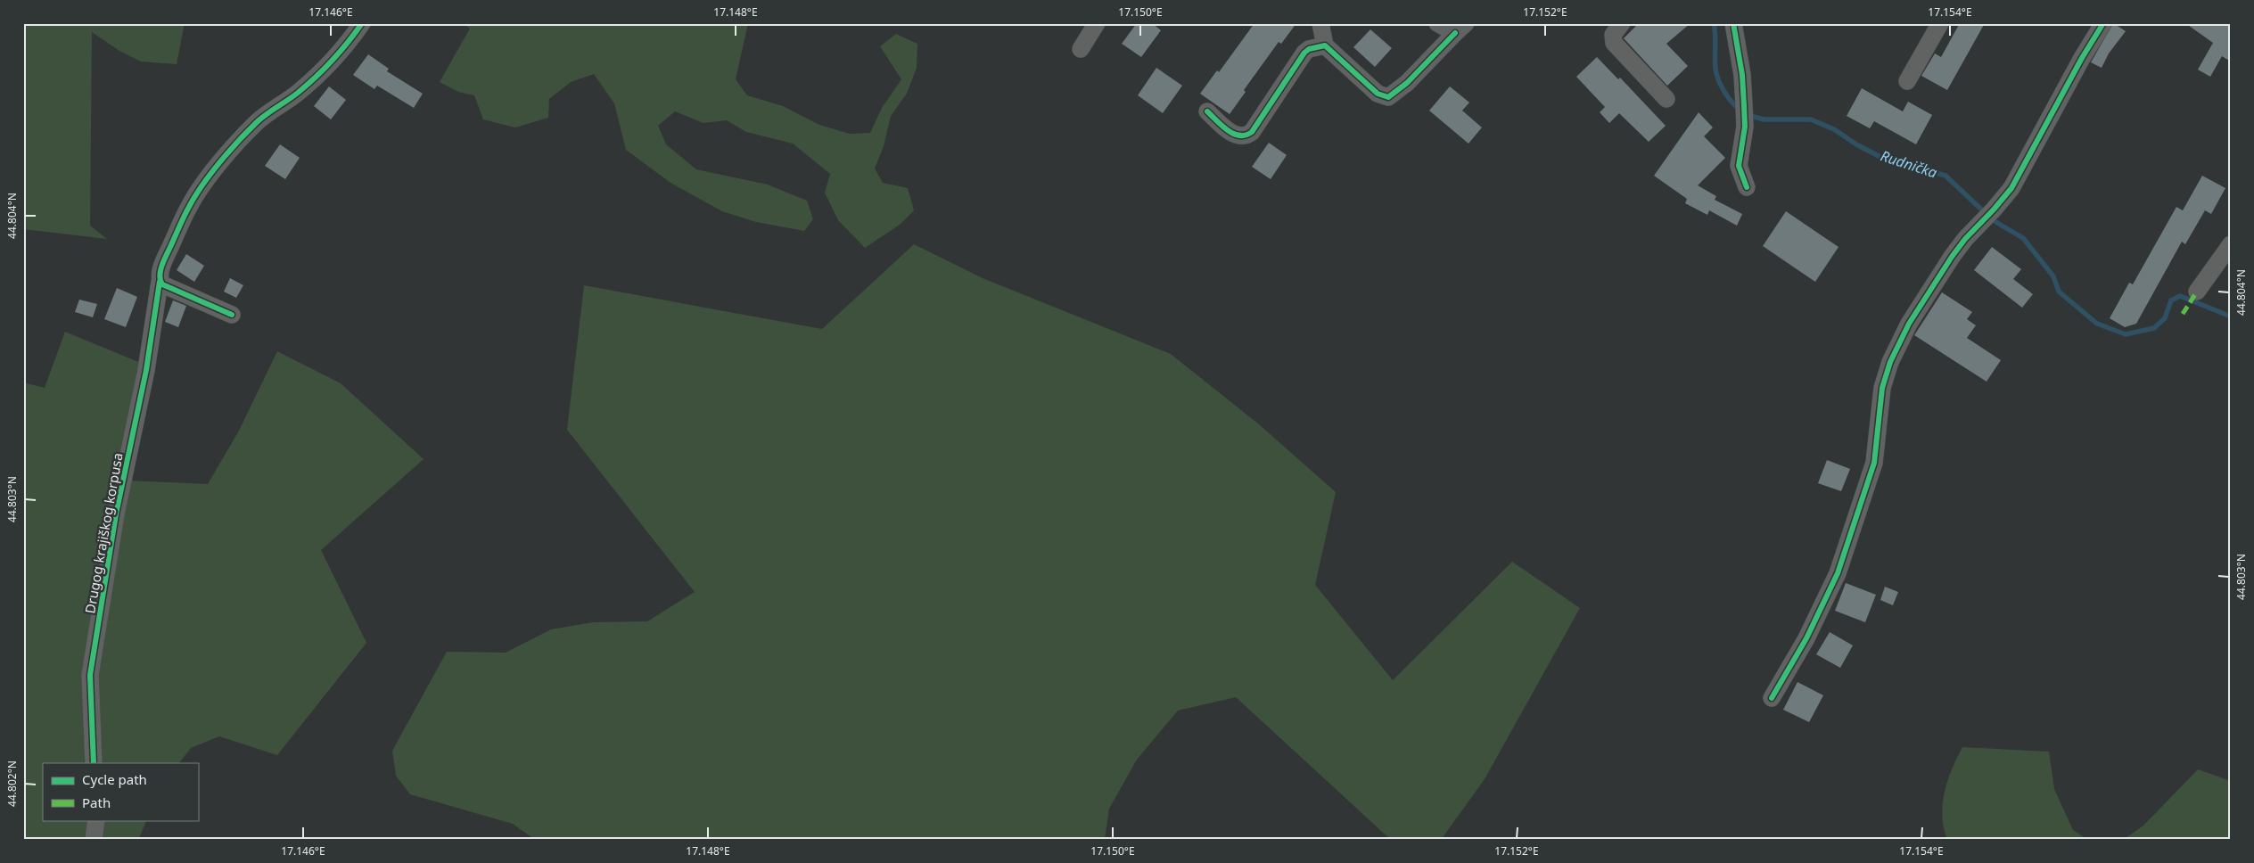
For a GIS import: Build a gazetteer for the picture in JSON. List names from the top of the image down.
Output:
{
  "streets": {
    "street": ["Drugog krajiškog korpusa"]
  },
  "water": ["Rudnička"],
  "legend": ["Cycle path", "Path"],
  "coordinates": [
    "17.146°E",
    "17.148°E",
    "17.150°E",
    "17.152°E",
    "17.154°E",
    "44.804°N",
    "44.803°N",
    "44.802°N"
  ]
}
